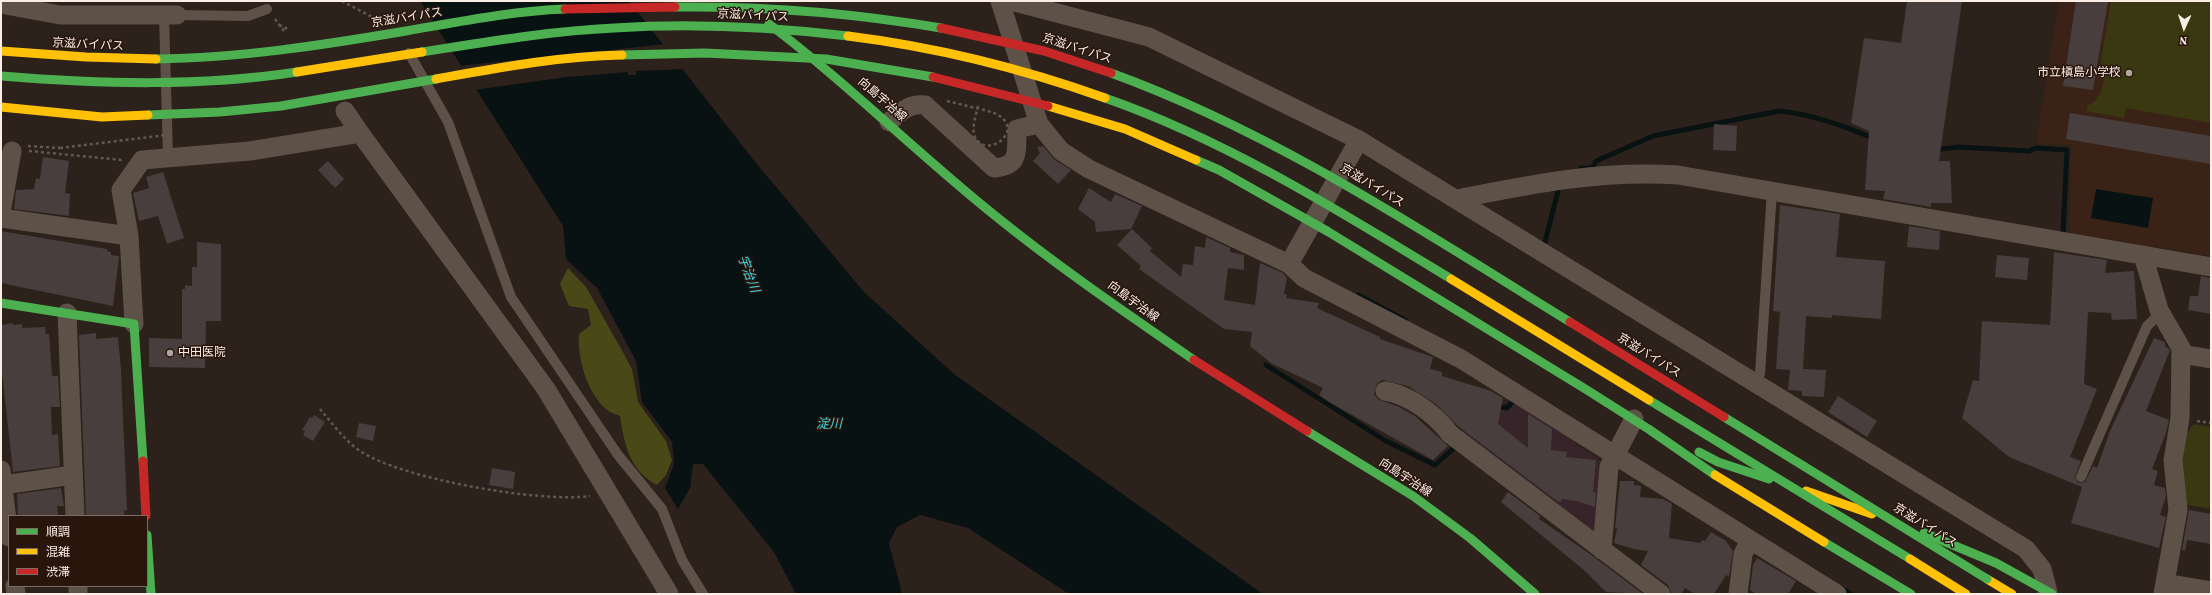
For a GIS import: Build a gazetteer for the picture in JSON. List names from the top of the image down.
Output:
{
  "streets": {
    "main road": ["京滋バイパス", "向島宇治線"]
  },
  "water": ["宇治川", "淀川"],
  "places": ["市立槇島小学校", "中田医院"],
  "legend": ["順調", "混雑", "渋滞"],
  "north": "bottom"
}
